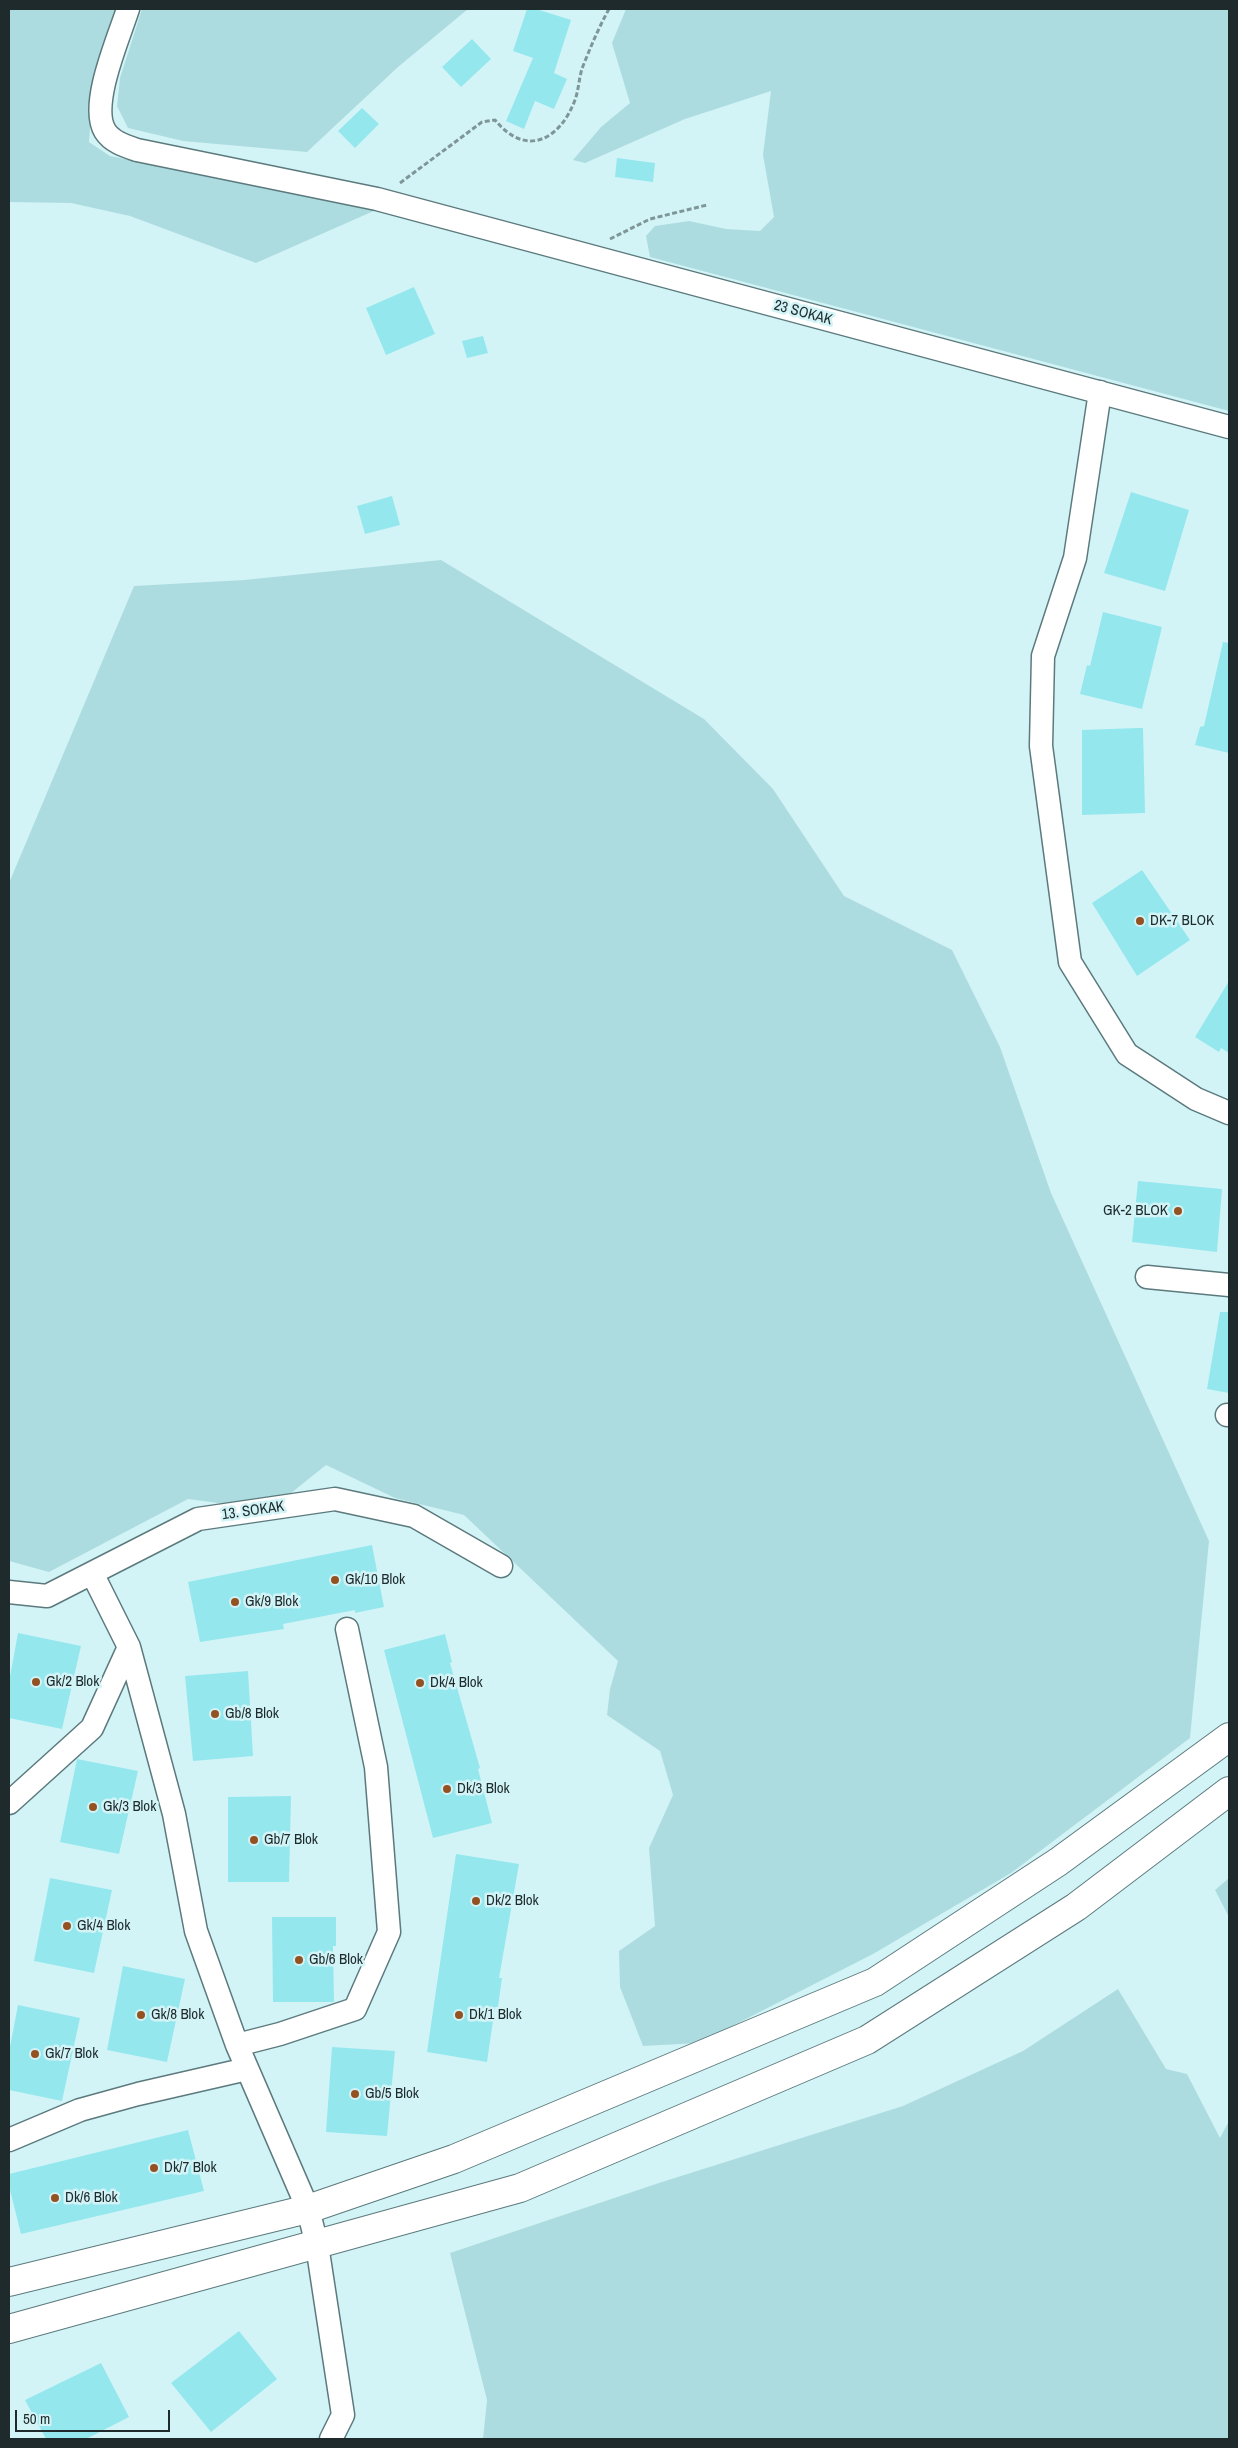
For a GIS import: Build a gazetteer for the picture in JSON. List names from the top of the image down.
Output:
{
  "streets": {
    "street": ["23 SOKAK", "13. SOKAK"]
  },
  "places": [
    "DK-7 BLOK",
    "GK-2 BLOK",
    "Gk/10 Blok",
    "Gk/9 Blok",
    "Gk/2 Blok",
    "Dk/4 Blok",
    "Gb/8 Blok",
    "Dk/3 Blok",
    "Gk/3 Blok",
    "Gb/7 Blok",
    "Dk/2 Blok",
    "Gk/4 Blok",
    "Gb/6 Blok",
    "Gk/8 Blok",
    "Dk/1 Blok",
    "Gk/7 Blok",
    "Gb/5 Blok",
    "Dk/7 Blok",
    "Dk/6 Blok"
  ],
  "scale_bar": "50 m"
}
